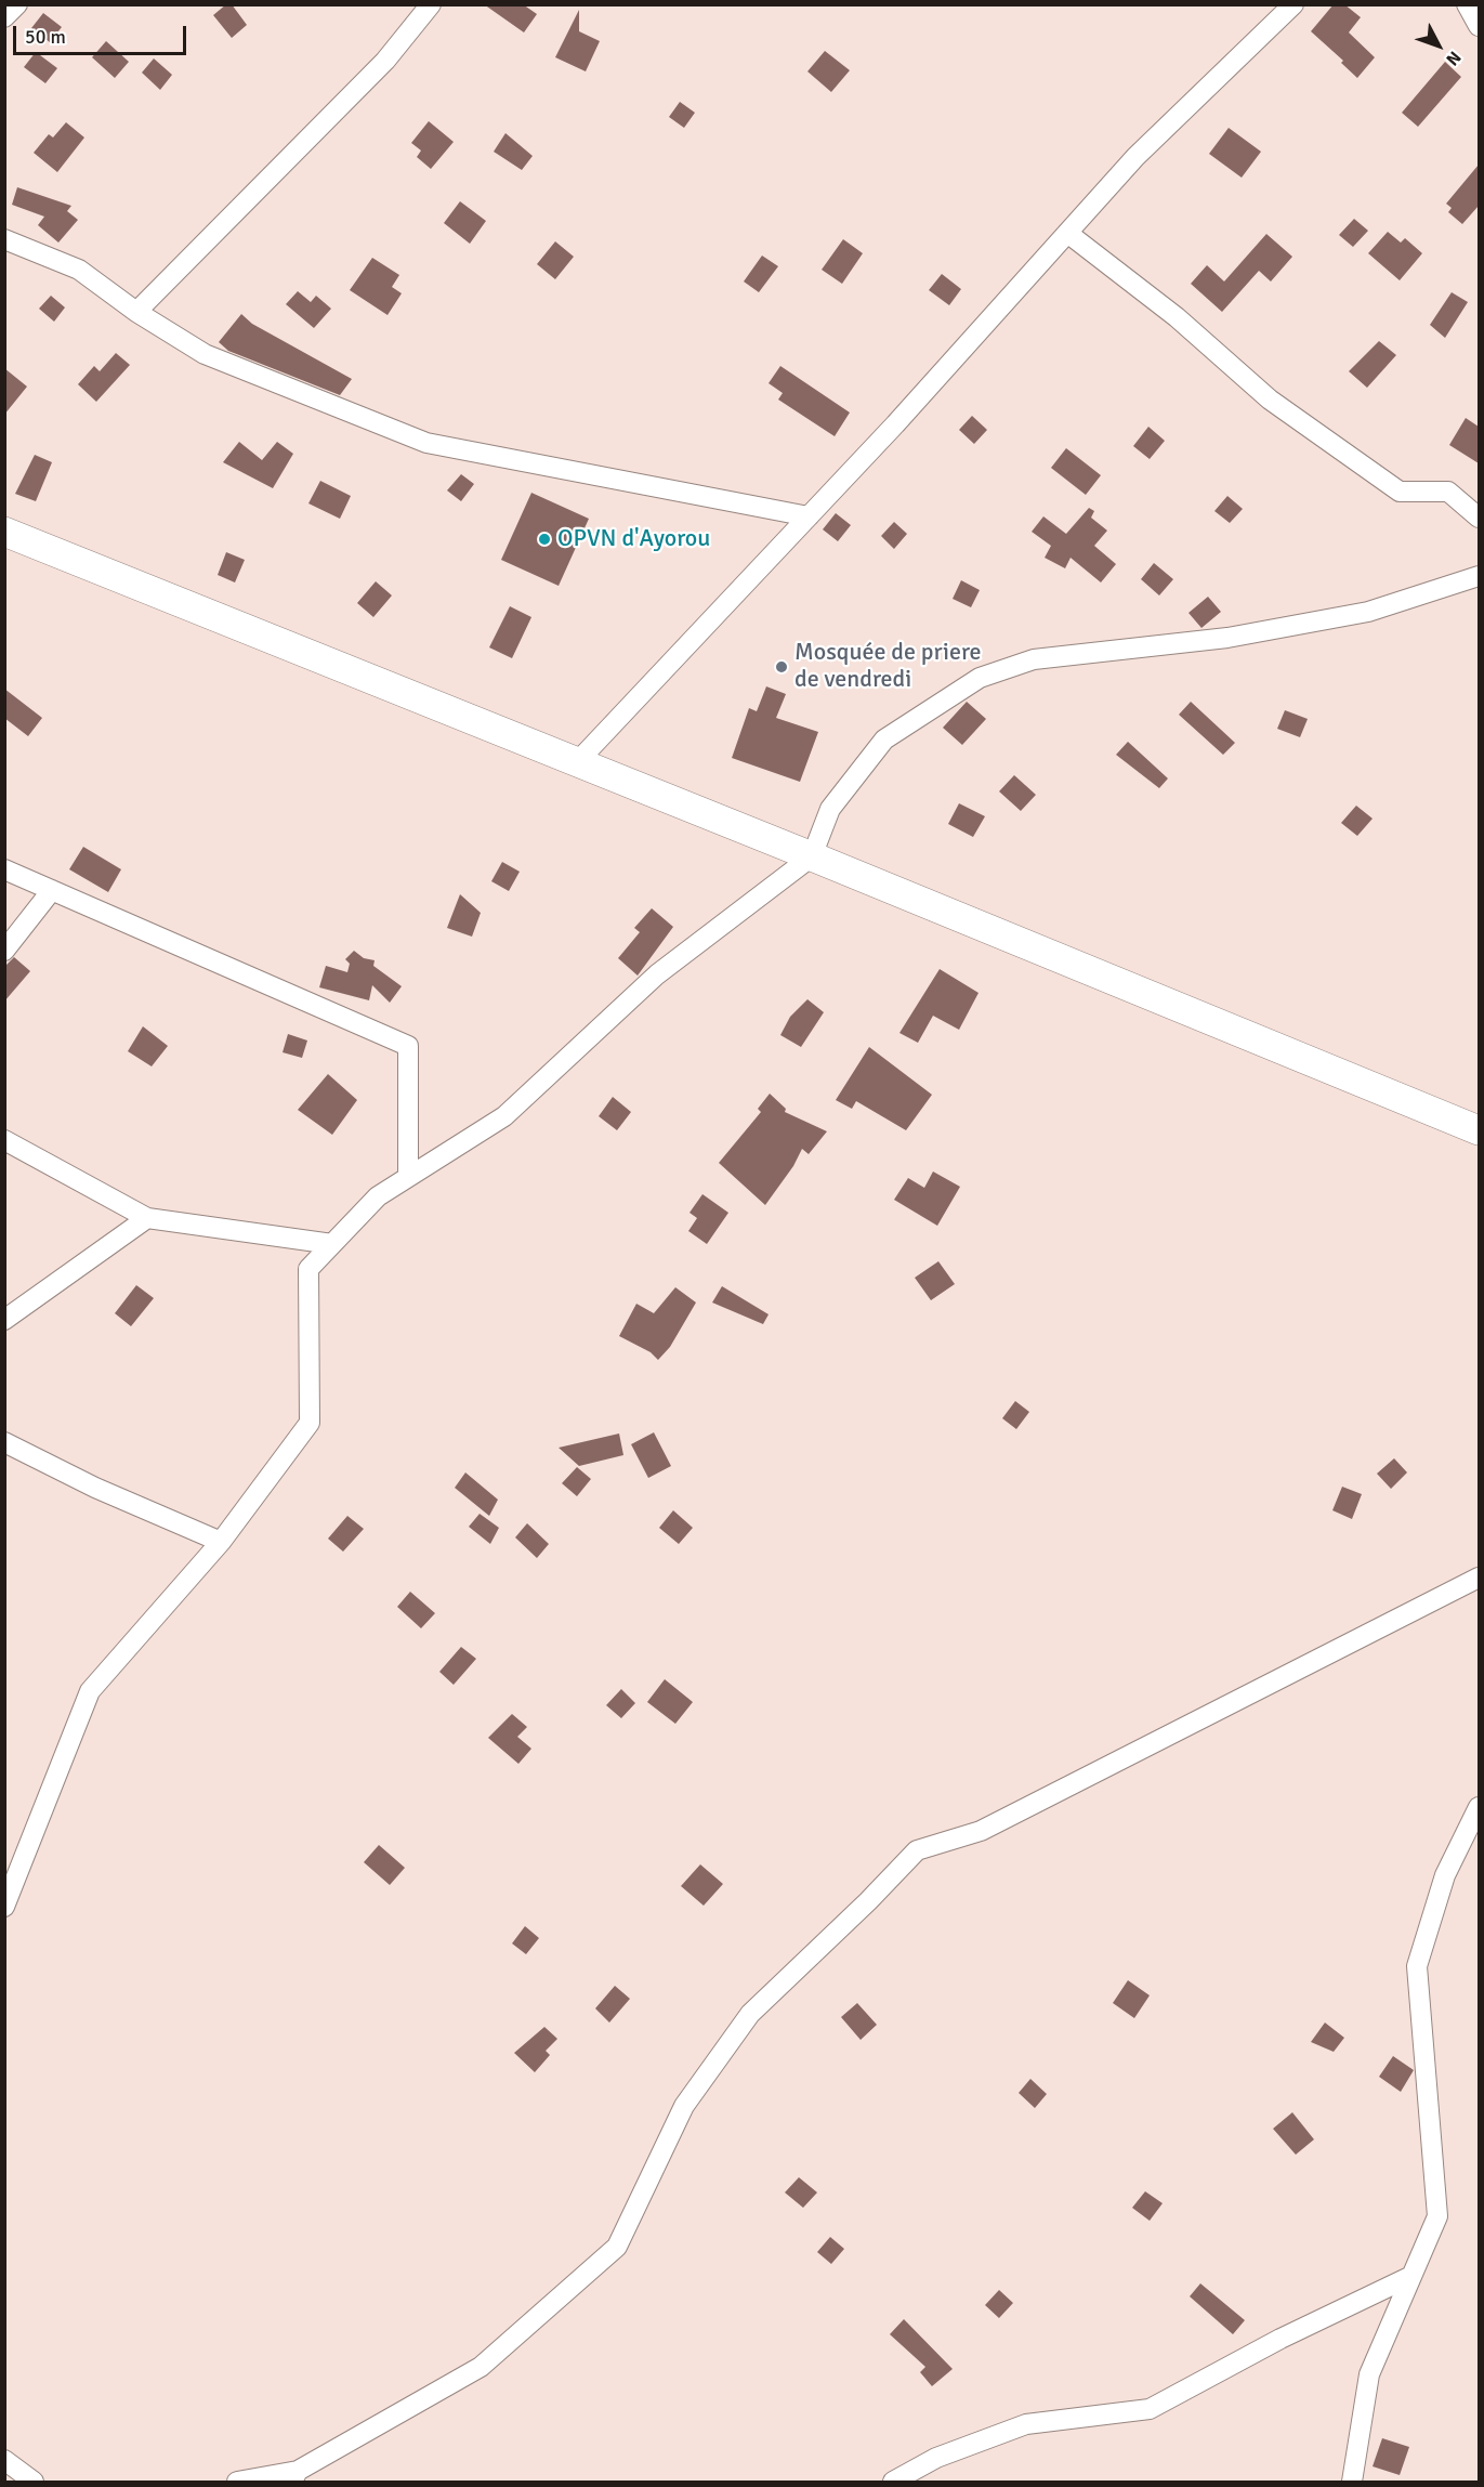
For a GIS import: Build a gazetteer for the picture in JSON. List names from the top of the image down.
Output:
{
  "places": ["OPVN d'Ayorou", "Mosquée de priere de vendredi"],
  "scale_bar": "50 m",
  "north": "bottom right"
}
